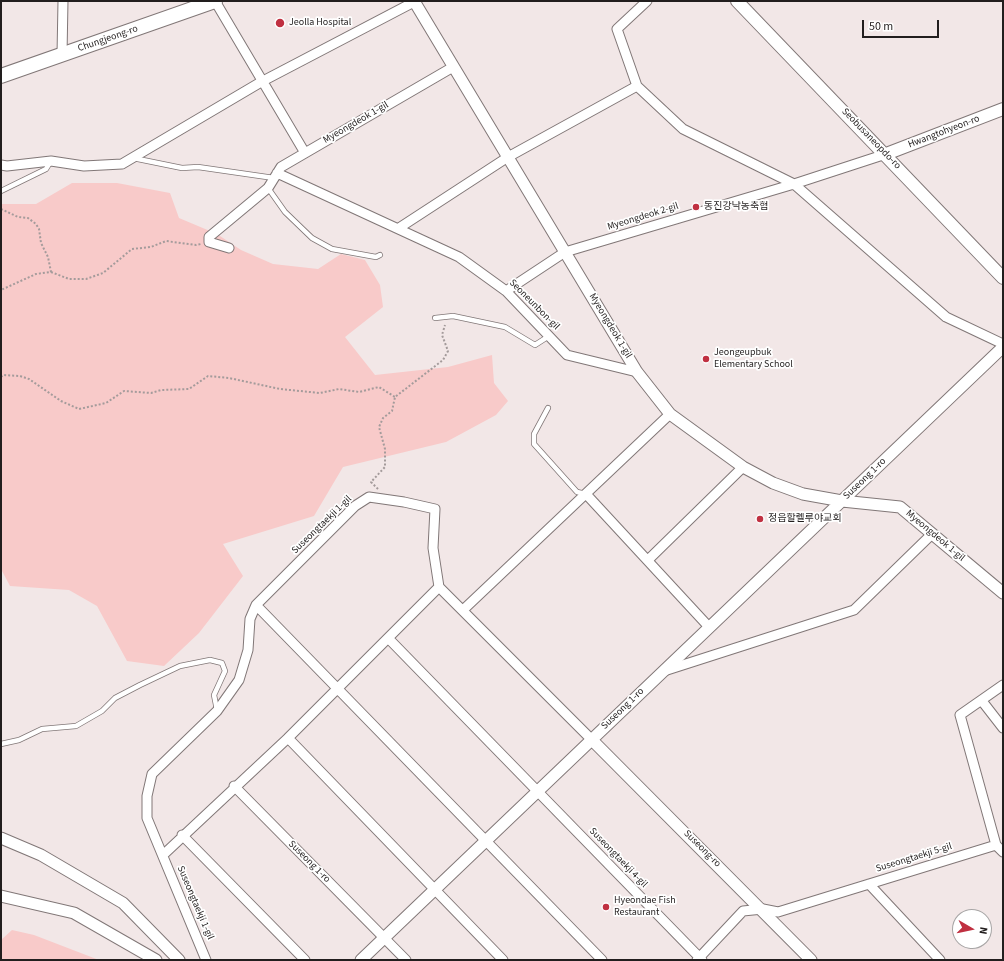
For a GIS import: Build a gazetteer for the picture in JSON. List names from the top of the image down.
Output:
{
  "streets": {
    "main road": ["Chungjeong-ro", "Hwangtohyeon-ro", "Seobusaneopdo-ro"],
    "street": [
      "Myeongdeok 1-gil",
      "Myeongdeok 2-gil",
      "Seoneunbon-gil",
      "Suseong 1-ro",
      "Suseongtaekji 1-gil",
      "Suseong-ro",
      "Suseongtaekji 4-gil",
      "Suseongtaekji 5-gil"
    ]
  },
  "crossings": [
    ["Chungjeong-ro", "Myeongdeok 1-gil"],
    ["Myeongdeok 1-gil", "Myeongdeok 2-gil"],
    ["Myeongdeok 1-gil", "Seoneunbon-gil"],
    ["Myeongdeok 1-gil", "Suseong 1-ro"],
    ["Hwangtohyeon-ro", "Seobusaneopdo-ro"],
    ["Hwangtohyeon-ro", "Myeongdeok 2-gil"],
    ["Seobusaneopdo-ro", "Myeongdeok 2-gil"],
    ["Myeongdeok 2-gil", "Seoneunbon-gil"],
    ["Suseong 1-ro", "Suseong-ro"],
    ["Suseong 1-ro", "Suseongtaekji 4-gil"],
    ["Suseong-ro", "Suseongtaekji 4-gil"],
    ["Suseongtaekji 4-gil", "Suseongtaekji 5-gil"]
  ],
  "places": [
    "Jeolla Hospital",
    "동진강낙농축협",
    "Jeongeupbuk Elementary School",
    "정읍할렐루야교회",
    "Hyeondae Fish Restaurant"
  ],
  "scale_bar": "50 m",
  "north": "right"
}
